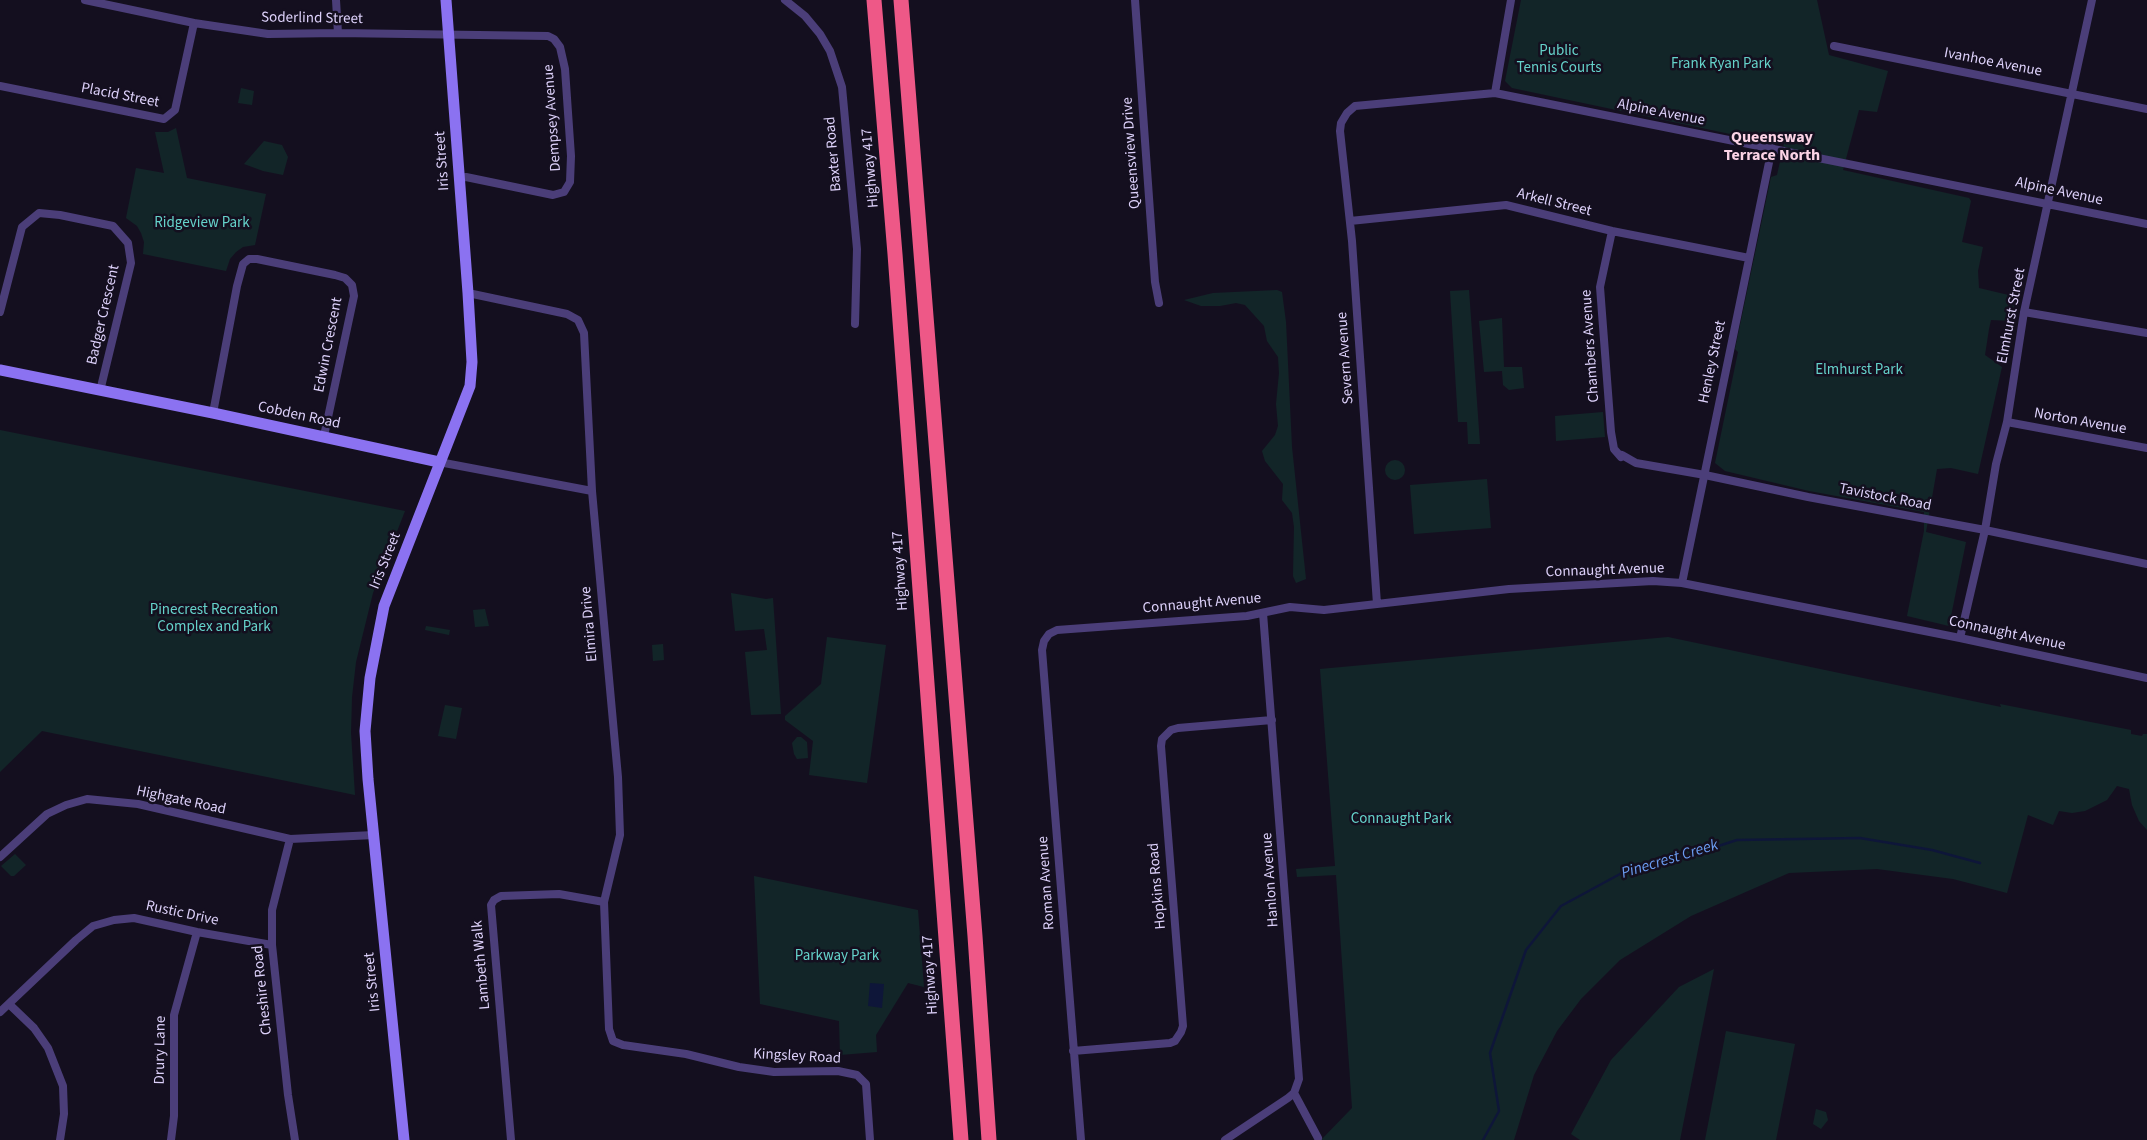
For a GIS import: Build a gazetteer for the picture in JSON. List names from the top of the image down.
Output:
{
  "streets": {
    "highway": ["Highway 417"],
    "street": [
      "Soderlind Street",
      "Ivanhoe Avenue",
      "Placid Street",
      "Alpine Avenue",
      "Dempsey Avenue",
      "Queensview Drive",
      "Baxter Road",
      "Iris Street",
      "Arkell Street",
      "Badger Crescent",
      "Elmhurst Street",
      "Edwin Crescent",
      "Chambers Avenue",
      "Severn Avenue",
      "Henley Street",
      "Cobden Road",
      "Norton Avenue",
      "Tavistock Road",
      "Connaught Avenue",
      "Elmira Drive",
      "Highgate Road",
      "Hanlon Avenue",
      "Roman Avenue",
      "Hopkins Road",
      "Rustic Drive",
      "Lambeth Walk",
      "Cheshire Road",
      "Drury Lane",
      "Kingsley Road"
    ]
  },
  "crossings": [
    ["Soderlind Street", "Placid Street"],
    ["Soderlind Street", "Dempsey Avenue"],
    ["Soderlind Street", "Iris Street"],
    ["Ivanhoe Avenue", "Elmhurst Street"],
    ["Alpine Avenue", "Elmhurst Street"],
    ["Alpine Avenue", "Severn Avenue"],
    ["Alpine Avenue", "Henley Street"],
    ["Dempsey Avenue", "Iris Street"],
    ["Iris Street", "Cobden Road"],
    ["Iris Street", "Elmira Drive"],
    ["Iris Street", "Highgate Road"],
    ["Arkell Street", "Chambers Avenue"],
    ["Arkell Street", "Severn Avenue"],
    ["Arkell Street", "Henley Street"],
    ["Badger Crescent", "Cobden Road"],
    ["Elmhurst Street", "Norton Avenue"],
    ["Elmhurst Street", "Tavistock Road"],
    ["Elmhurst Street", "Connaught Avenue"],
    ["Edwin Crescent", "Cobden Road"],
    ["Chambers Avenue", "Tavistock Road"],
    ["Severn Avenue", "Connaught Avenue"],
    ["Henley Street", "Tavistock Road"],
    ["Henley Street", "Connaught Avenue"],
    ["Cobden Road", "Elmira Drive"],
    ["Connaught Avenue", "Hanlon Avenue"],
    ["Connaught Avenue", "Roman Avenue"],
    ["Elmira Drive", "Lambeth Walk"],
    ["Elmira Drive", "Kingsley Road"],
    ["Highgate Road", "Cheshire Road"],
    ["Hanlon Avenue", "Hopkins Road"],
    ["Roman Avenue", "Hopkins Road"],
    ["Rustic Drive", "Cheshire Road"],
    ["Rustic Drive", "Drury Lane"]
  ],
  "districts": ["Queensway Terrace North"],
  "water": ["Pinecrest Creek"],
  "parks": [
    "Public Tennis Courts",
    "Frank Ryan Park",
    "Ridgeview Park",
    "Elmhurst Park",
    "Pinecrest Recreation Complex and Park",
    "Connaught Park",
    "Parkway Park"
  ]
}
